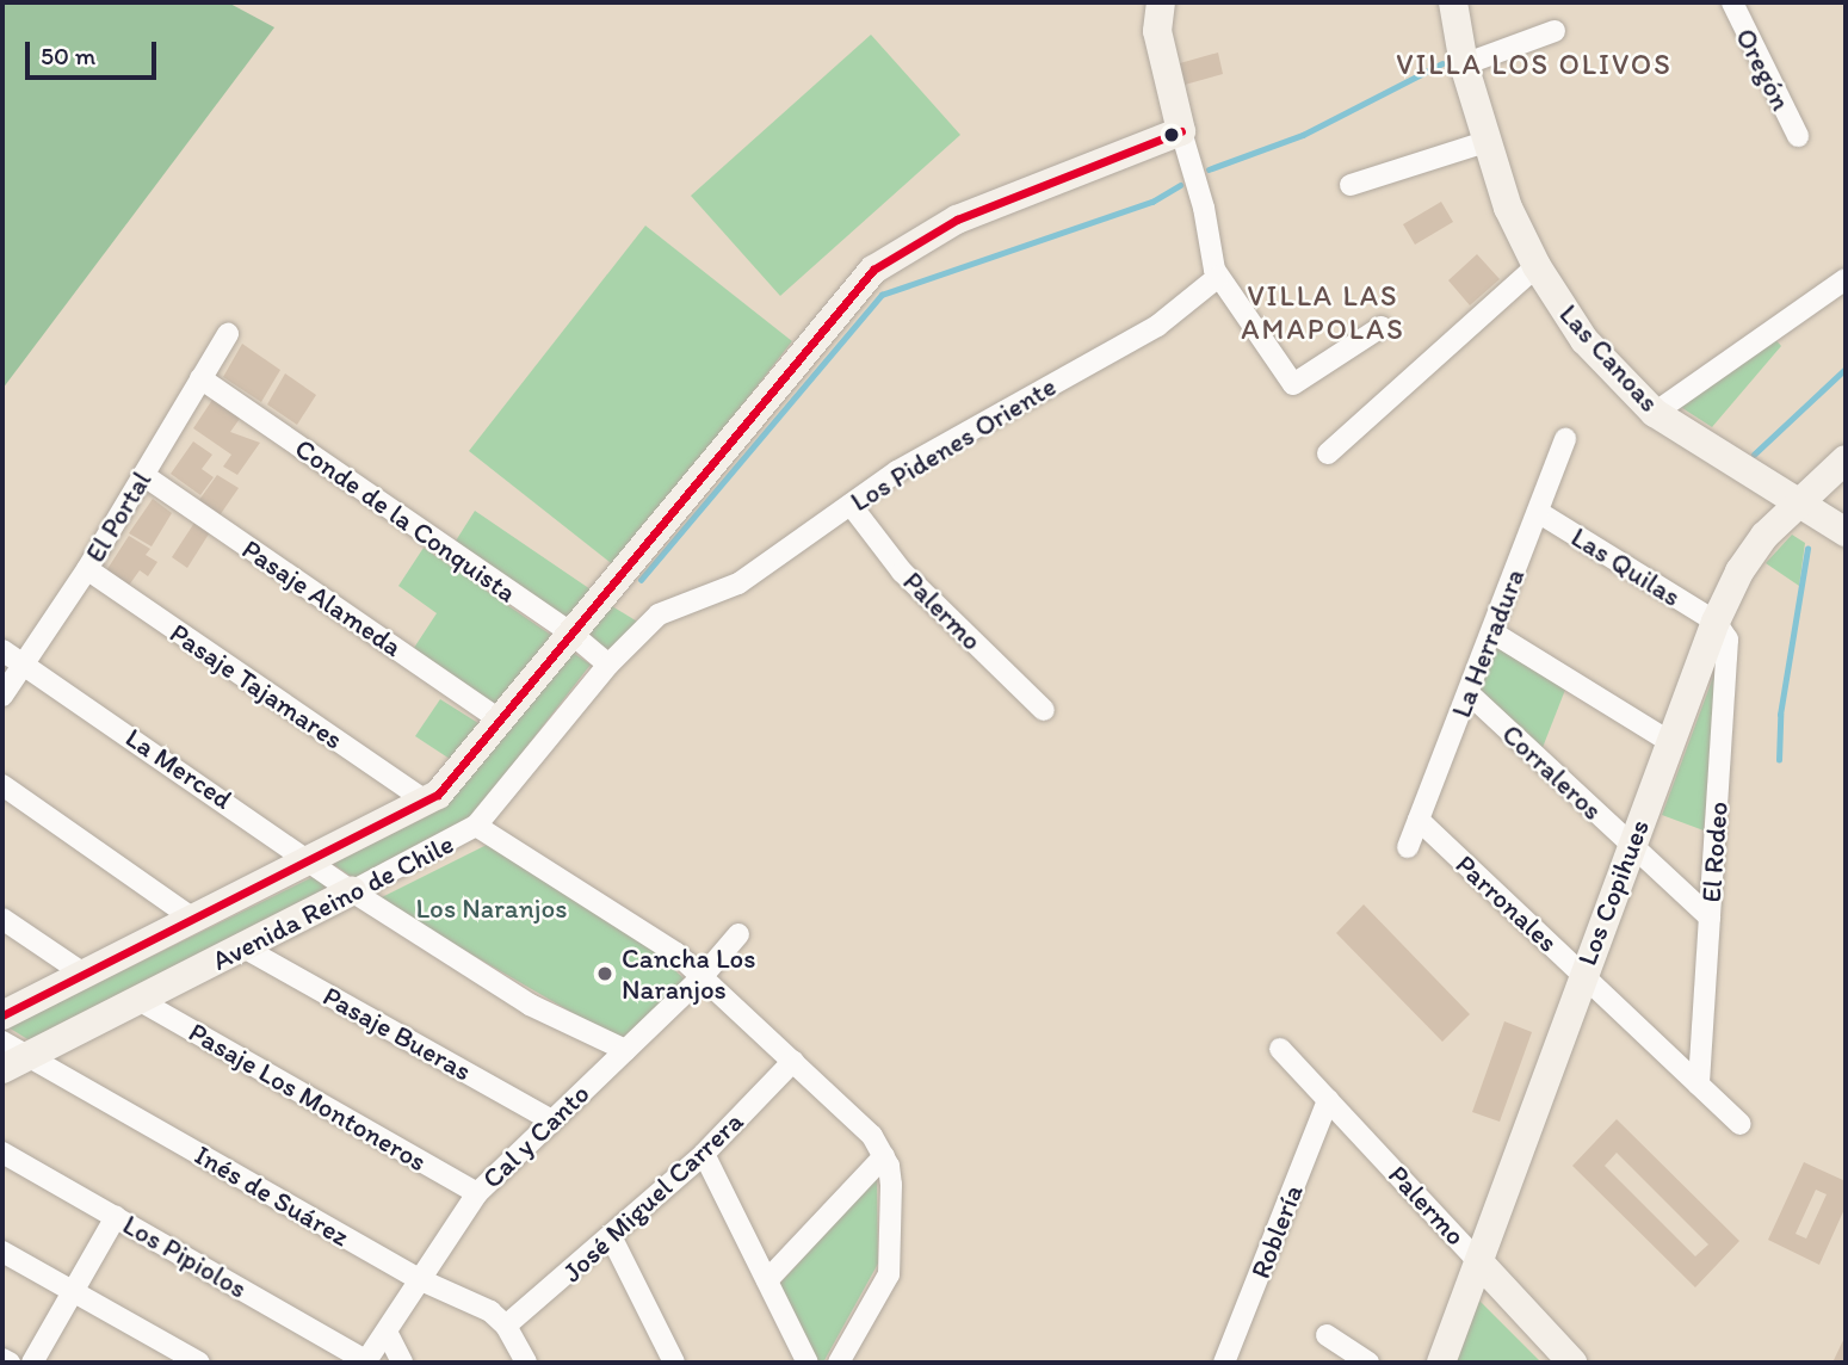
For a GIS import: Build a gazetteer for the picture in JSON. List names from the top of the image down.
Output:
{
  "streets": {
    "street": [
      "Oregón",
      "Las Canoas",
      "Los Pidenes Oriente",
      "El Portal",
      "Conde de la Conquista",
      "Las Quilas",
      "Pasaje Alameda",
      "Palermo",
      "La Herradura",
      "Pasaje Tajamares",
      "La Merced",
      "Corraleros",
      "El Rodeo",
      "Los Copihues",
      "Avenida Reino de Chile",
      "Parronales",
      "Pasaje Bueras",
      "Pasaje Los Montoneros",
      "Cal y Canto",
      "Inés de Suárez",
      "José Miguel Carrera",
      "Roblería",
      "Los Pipiolos"
    ]
  },
  "crossings": [
    ["Las Canoas", "Los Copihues"],
    ["Los Pidenes Oriente", "Conde de la Conquista"],
    ["Los Pidenes Oriente", "Palermo"],
    ["Los Pidenes Oriente", "Avenida Reino de Chile"],
    ["El Portal", "Conde de la Conquista"],
    ["El Portal", "Pasaje Alameda"],
    ["El Portal", "Pasaje Tajamares"],
    ["El Portal", "La Merced"],
    ["Conde de la Conquista", "Avenida Reino de Chile"],
    ["Las Quilas", "La Herradura"],
    ["Las Quilas", "El Rodeo"],
    ["Las Quilas", "Los Copihues"],
    ["Pasaje Alameda", "Avenida Reino de Chile"],
    ["Palermo", "Los Copihues"],
    ["Palermo", "Roblería"],
    ["La Herradura", "Corraleros"],
    ["La Herradura", "Parronales"],
    ["Pasaje Tajamares", "Avenida Reino de Chile"],
    ["La Merced", "Avenida Reino de Chile"],
    ["La Merced", "Cal y Canto"],
    ["Corraleros", "El Rodeo"],
    ["Corraleros", "Los Copihues"],
    ["El Rodeo", "Los Copihues"],
    ["El Rodeo", "Parronales"],
    ["Los Copihues", "Parronales"],
    ["Avenida Reino de Chile", "Pasaje Bueras"],
    ["Avenida Reino de Chile", "Pasaje Los Montoneros"],
    ["Avenida Reino de Chile", "Inés de Suárez"],
    ["Pasaje Bueras", "Cal y Canto"],
    ["Pasaje Los Montoneros", "Cal y Canto"],
    ["Cal y Canto", "Inés de Suárez"],
    ["Cal y Canto", "Los Pipiolos"],
    ["Inés de Suárez", "José Miguel Carrera"]
  ],
  "districts": ["VILLA LOS OLIVOS", "VILLA LAS AMAPOLAS"],
  "parks": ["Los Naranjos"],
  "places": ["Cancha Los Naranjos"],
  "scale_bar": "50 m"
}
